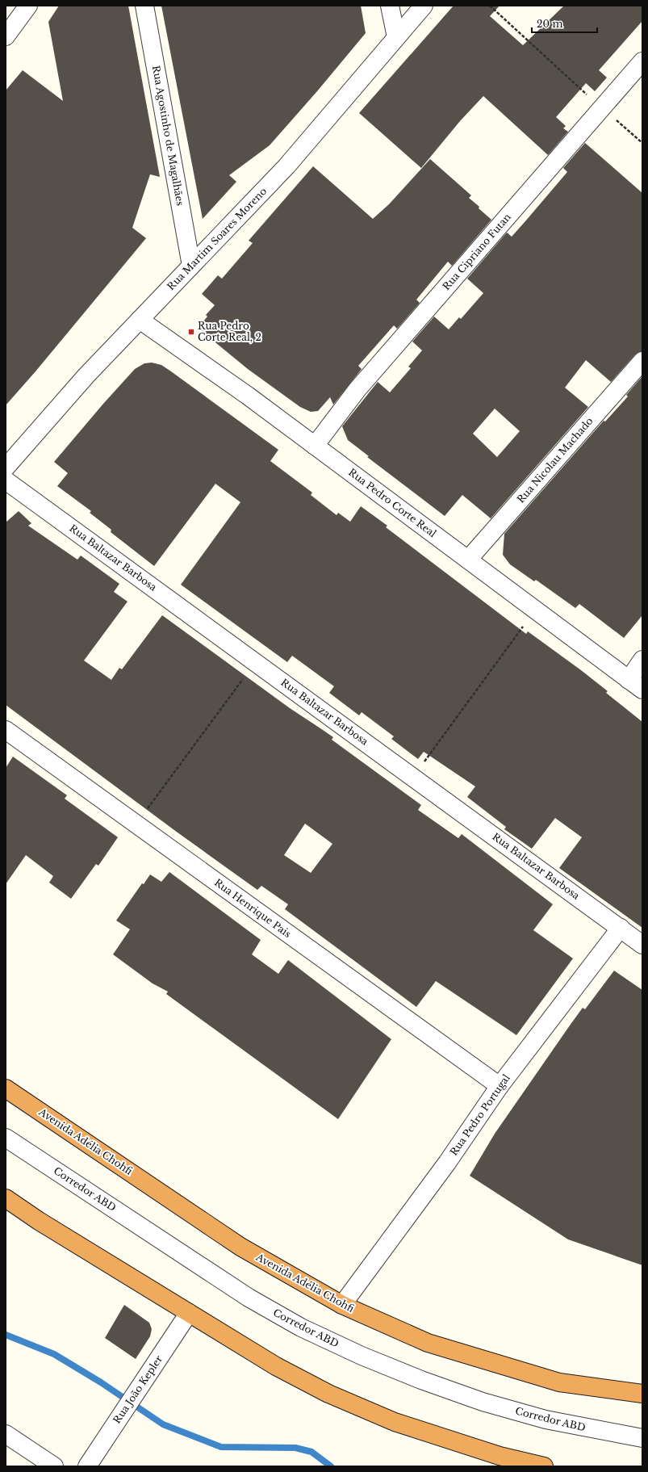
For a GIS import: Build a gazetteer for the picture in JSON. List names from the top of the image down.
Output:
{
  "streets": {
    "highway": ["Avenida Adélia Chohfi"],
    "street": [
      "Rua Agostinho de Magalhães",
      "Rua Martim Soares Moreno",
      "Rua Cipriano Futan",
      "Rua Nicolau Machado",
      "Rua Pedro Corte Real",
      "Rua Baltazar Barbosa",
      "Rua Henrique Pais",
      "Rua Pedro Portugal",
      "Corredor ABD",
      "Rua João Kepler"
    ]
  },
  "crossings": [
    ["Rua Agostinho de Magalhães", "Rua Martim Soares Moreno"],
    ["Rua Martim Soares Moreno", "Rua Pedro Corte Real"],
    ["Rua Cipriano Futan", "Rua Pedro Corte Real"],
    ["Rua Nicolau Machado", "Rua Pedro Corte Real"],
    ["Rua Baltazar Barbosa", "Rua Pedro Portugal"],
    ["Rua Henrique Pais", "Rua Pedro Portugal"],
    ["Rua Pedro Portugal", "Avenida Adélia Chohfi"]
  ],
  "places": {
    "transit": ["Rua Pedro Corte Real, 2"]
  },
  "scale_bar": "20 m"
}
